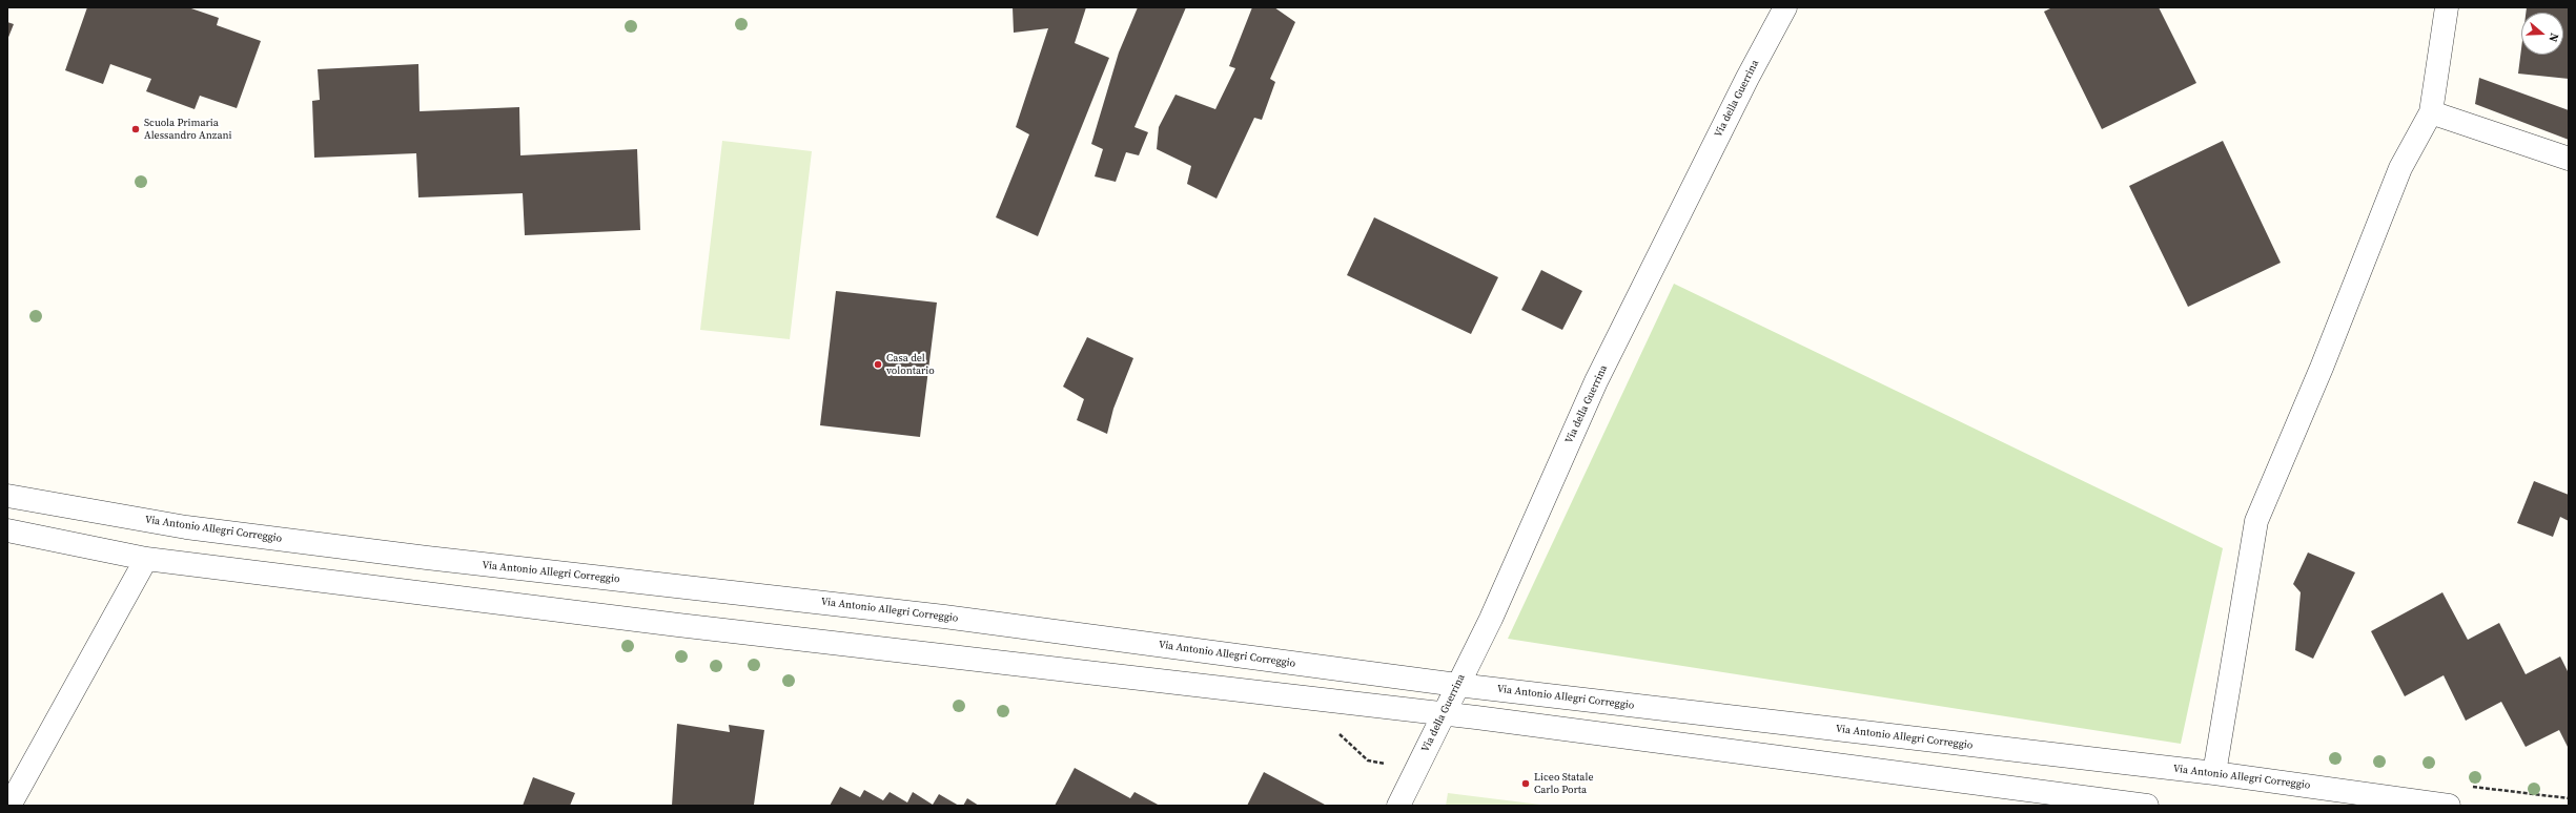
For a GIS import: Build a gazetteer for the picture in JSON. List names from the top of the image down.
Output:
{
  "streets": {
    "street": ["Via della Guerrina", "Via Antonio Allegri Correggio"]
  },
  "crossings": [
    ["Via della Guerrina", "Via Antonio Allegri Correggio"]
  ],
  "places": ["Scuola Primaria Alessandro Anzani", "Casa del volontario", "Liceo Statale Carlo Porta"],
  "north": "right"
}
